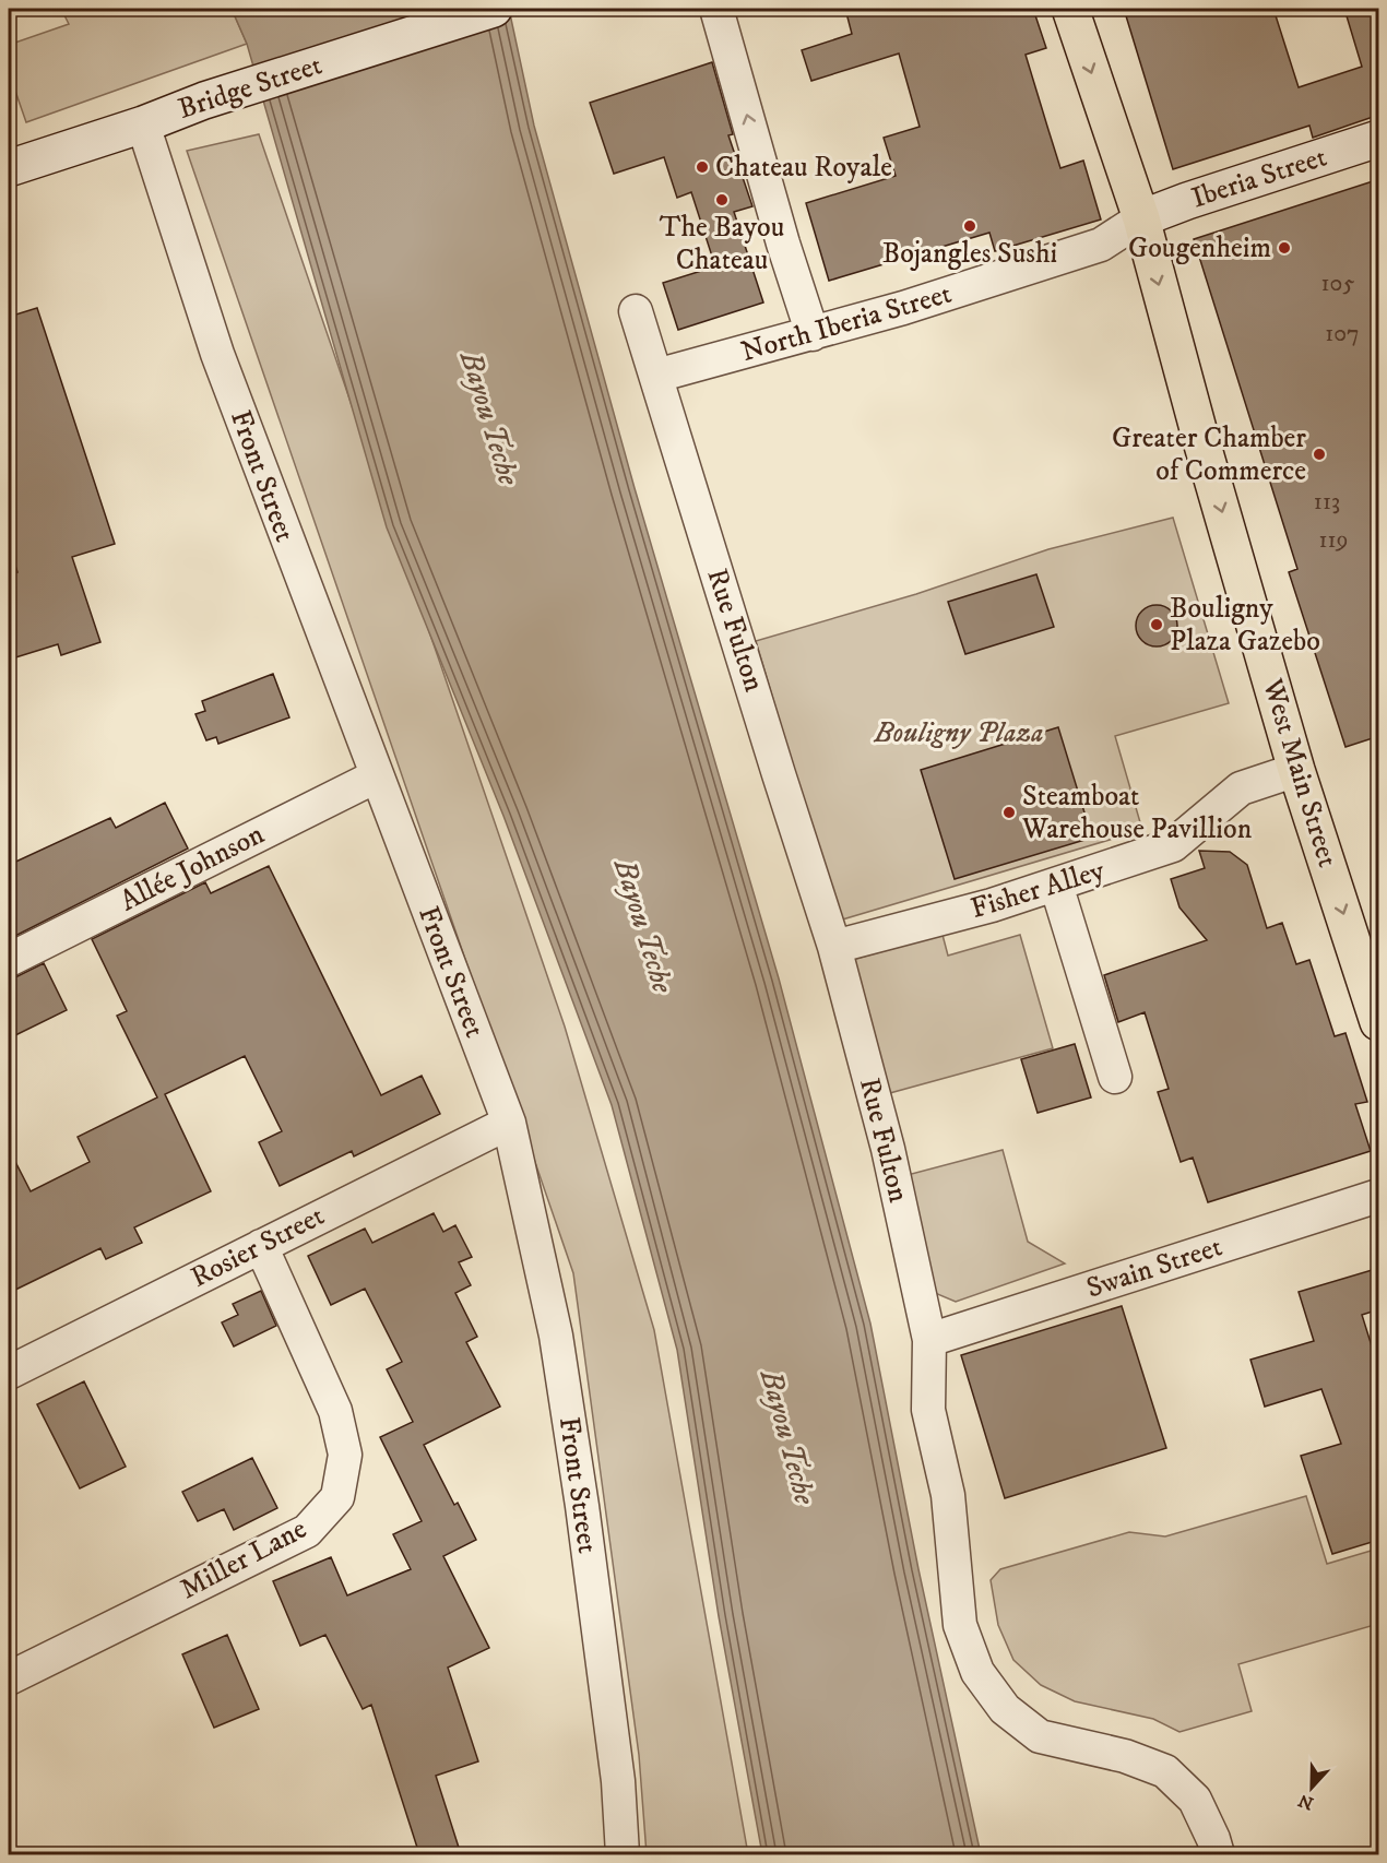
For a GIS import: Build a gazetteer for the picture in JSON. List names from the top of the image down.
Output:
{
  "streets": {
    "main road": ["Bridge Street", "Iberia Street", "West Main Street"],
    "street": [
      "North Iberia Street",
      "Front Street",
      "Rue Fulton",
      "Allée Johnson",
      "Fisher Alley",
      "Rosier Street",
      "Swain Street",
      "Miller Lane"
    ]
  },
  "crossings": [
    ["Bridge Street", "Front Street"],
    ["Iberia Street", "North Iberia Street"],
    ["Iberia Street", "West Main Street"],
    ["North Iberia Street", "Rue Fulton"],
    ["North Iberia Street", "West Main Street"],
    ["Front Street", "Allée Johnson"],
    ["Front Street", "Rosier Street"],
    ["Rue Fulton", "Fisher Alley"],
    ["Rue Fulton", "Swain Street"],
    ["West Main Street", "Fisher Alley"],
    ["Rosier Street", "Miller Lane"]
  ],
  "one_way": ["West Main Street"],
  "water": ["Bayou Teche"],
  "parks": ["Bouligny Plaza"],
  "places": [
    "Chateau Royale",
    "The Bayou Chateau",
    "Bojangles Sushi",
    "Gougenheim",
    "Greater Chamber of Commerce",
    "Bouligny Plaza Gazebo",
    "Steamboat Warehouse Pavillion"
  ],
  "house_numbers": [
    "105",
    "107",
    "113",
    "119"
  ],
  "north": "bottom"
}
